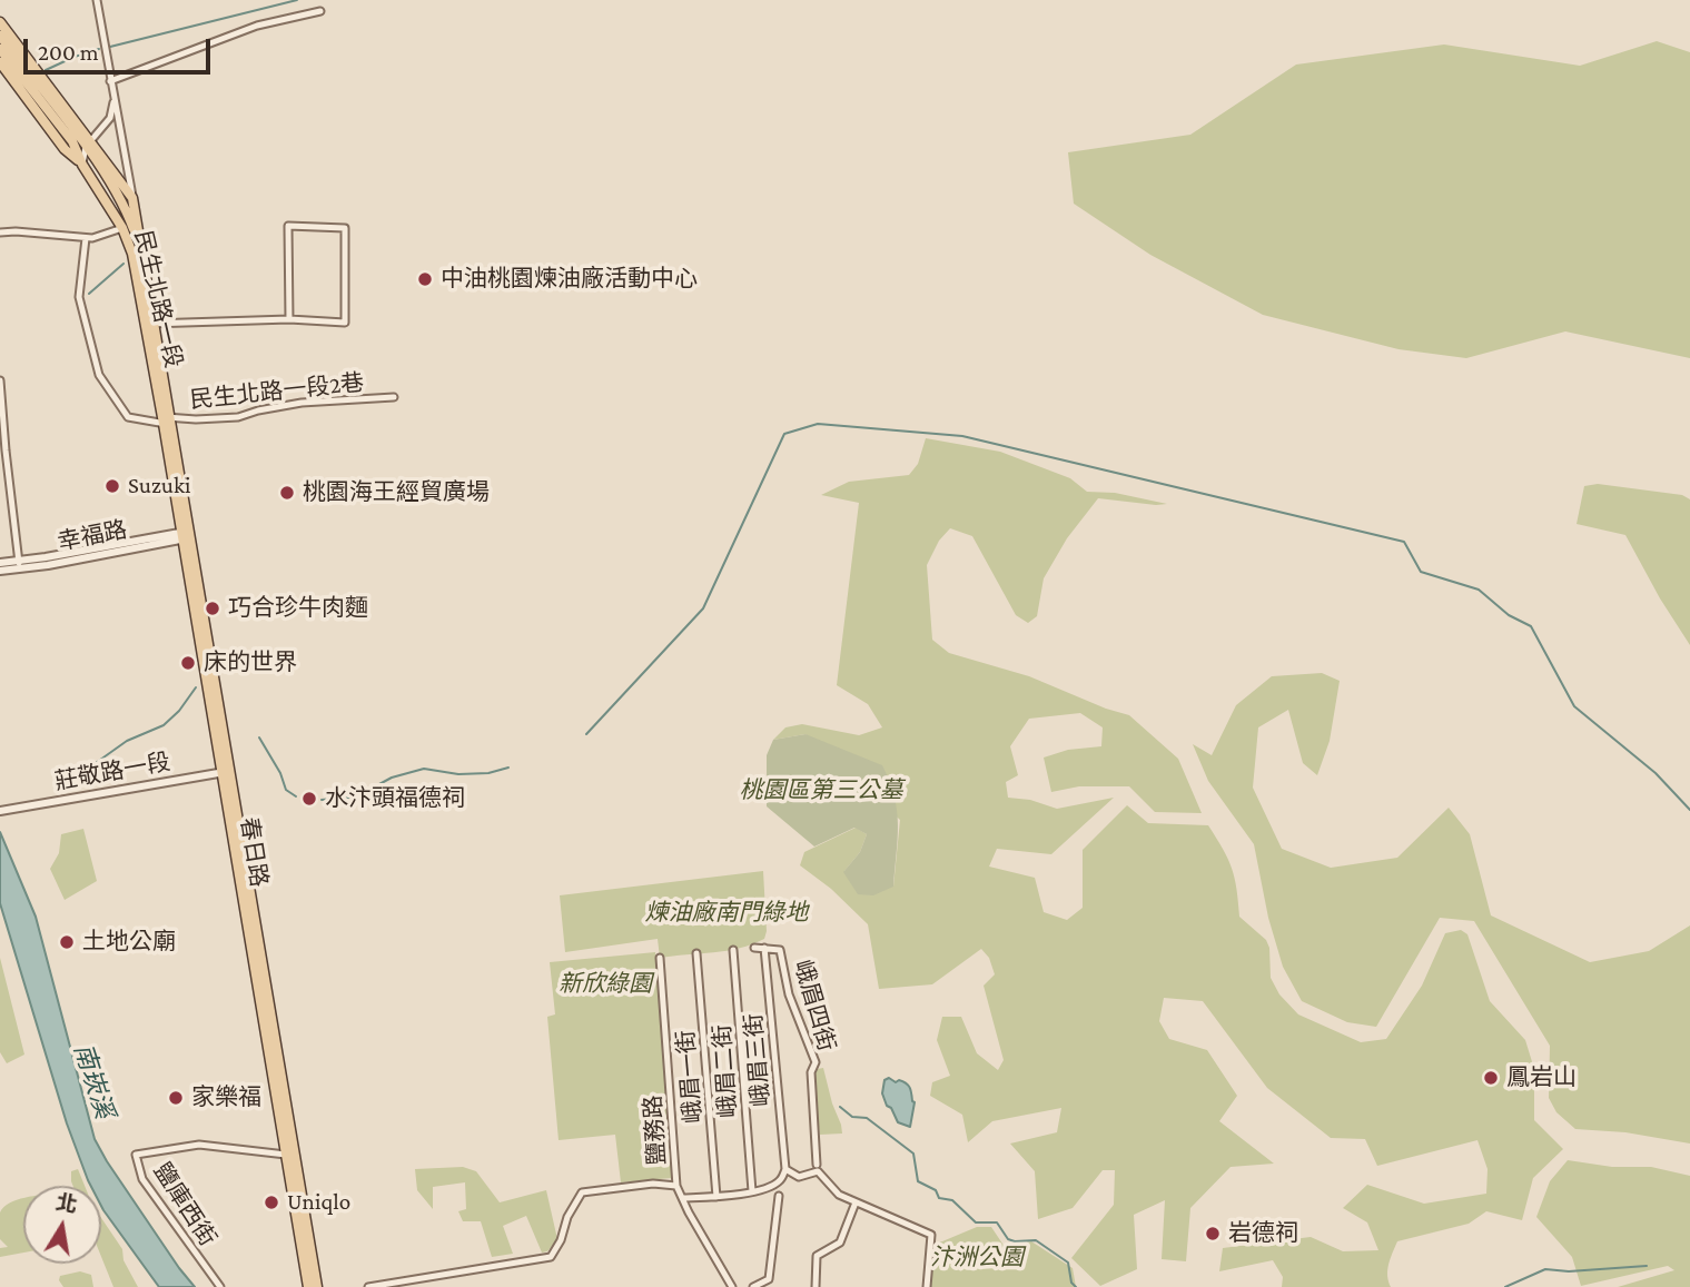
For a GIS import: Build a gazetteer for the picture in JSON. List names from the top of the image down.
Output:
{
  "streets": {
    "main road": ["民生北路一段", "春日路"],
    "street": [
      "民生北路一段2巷",
      "幸福路",
      "莊敬路一段",
      "峨眉四街",
      "峨眉三街",
      "峨眉二街",
      "峨眉一街",
      "鹽務路",
      "鹽庫西街"
    ]
  },
  "crossings": [
    ["民生北路一段", "民生北路一段2巷"],
    ["民生北路一段", "春日路"],
    ["民生北路一段2巷", "春日路"],
    ["幸福路", "春日路"],
    ["莊敬路一段", "春日路"],
    ["春日路", "鹽庫西街"],
    ["峨眉四街", "峨眉三街"]
  ],
  "water": ["南崁溪"],
  "parks": [
    "桃園區第三公墓",
    "煉油廠南門綠地",
    "新欣綠園",
    "汴洲公園"
  ],
  "places": [
    "中油桃園煉油廠活動中心",
    "Suzuki",
    "桃園海王經貿廣場",
    "巧合珍牛肉麵",
    "床的世界",
    "水汴頭福德祠",
    "土地公廟",
    "鳳岩山",
    "家樂福",
    "Uniqlo",
    "岩德祠"
  ],
  "scale_bar": "200 m",
  "north": "top"
}
